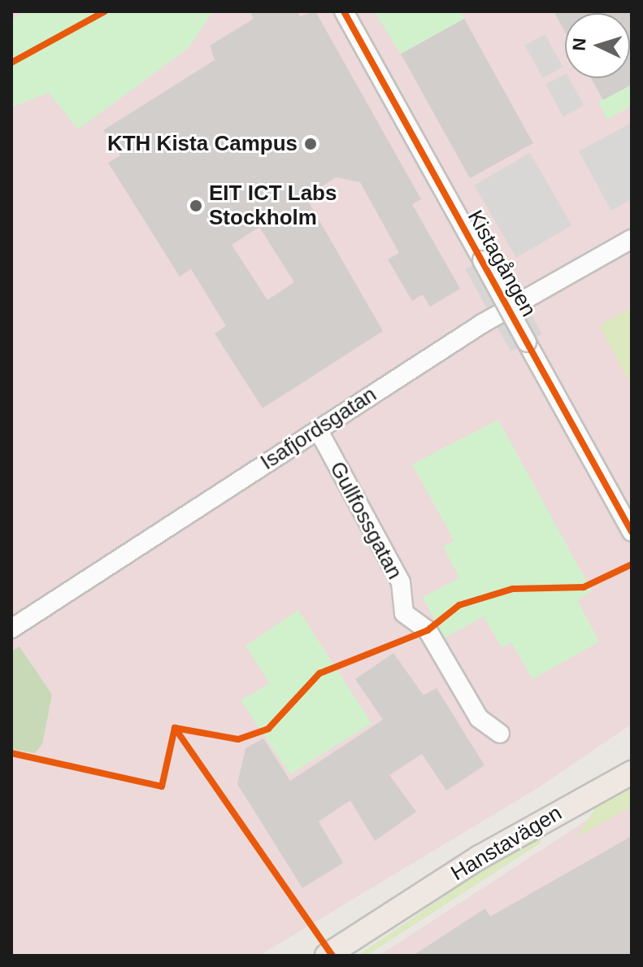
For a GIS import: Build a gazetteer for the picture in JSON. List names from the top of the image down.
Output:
{
  "streets": {
    "main road": ["Hanstavägen"],
    "street": ["Kistagången", "Isafjordsgatan", "Gullfossgatan"]
  },
  "crossings": [
    ["Isafjordsgatan", "Gullfossgatan"]
  ],
  "places": ["KTH Kista Campus", "EIT ICT Labs Stockholm"],
  "north": "left"
}
